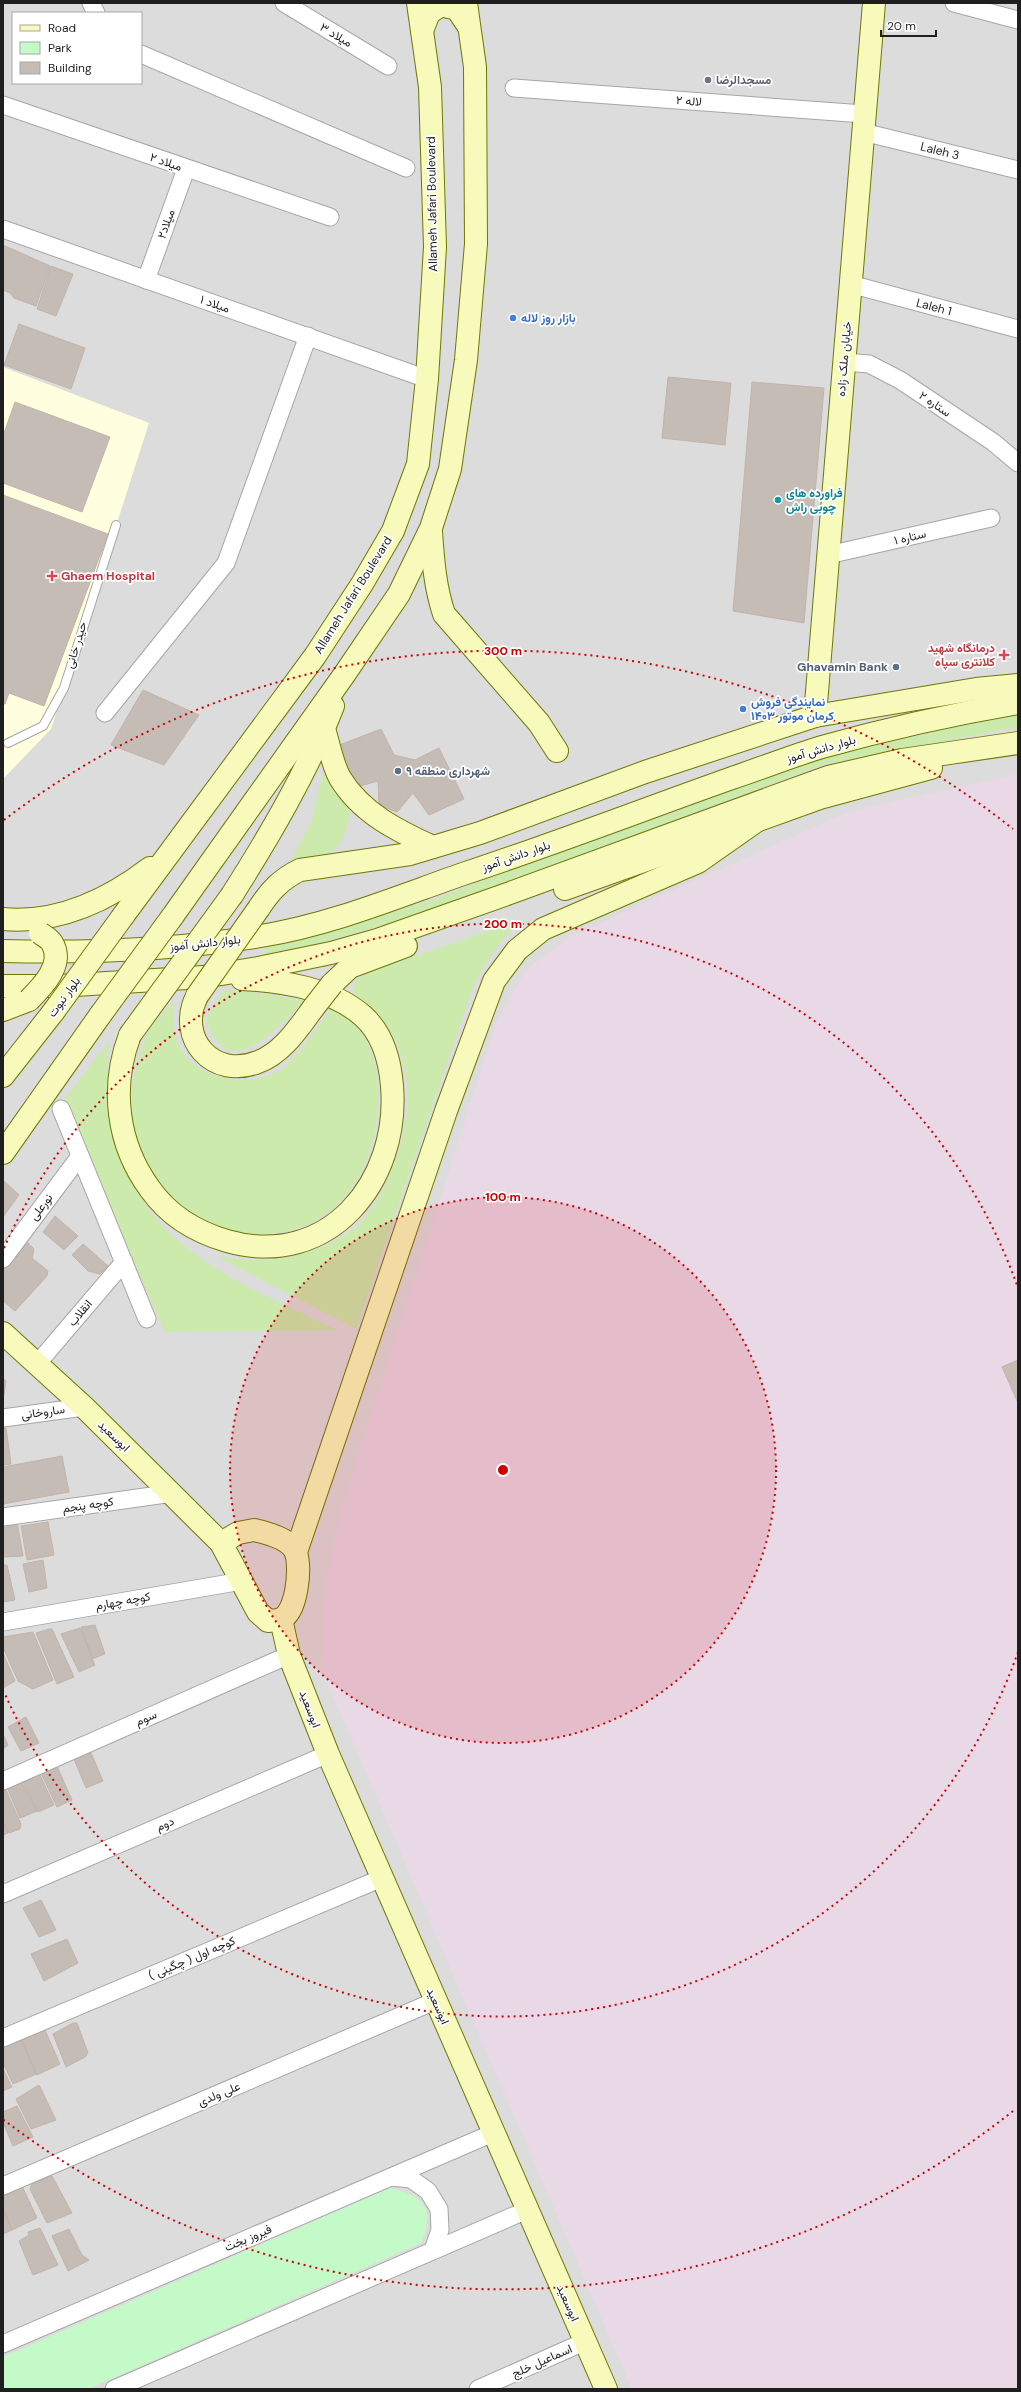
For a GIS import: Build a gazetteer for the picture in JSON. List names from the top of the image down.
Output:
{
  "streets": {
    "main road": [
      "Allameh Jafari Boulevard",
      "خیابان ملک زاده",
      "بلوار دانش آموز",
      "بلوار نبوت",
      "ابوسعید"
    ],
    "street": [
      "میلاد ۳",
      "لاله ۲",
      "Laleh 3",
      "میلاد ۲",
      "میلاد۲",
      "میلاد ۱",
      "Laleh 1",
      "ستاره ۲",
      "ستاره ۱",
      "نورعلی",
      "انقلاب",
      "ساروخانی",
      "کوچه پنجم",
      "کوچه چهارم",
      "سوم",
      "دوم",
      "کوچه اول ( چگینی )",
      "علی ولدی",
      "فیروز بخت",
      "اسماعیل خلج"
    ],
    "lane": ["حیدر خانی"]
  },
  "crossings": [
    ["لاله ۲", "Laleh 3"],
    ["لاله ۲", "خیابان ملک زاده"],
    ["Laleh 3", "خیابان ملک زاده"],
    ["میلاد ۲", "میلاد۲"],
    ["Allameh Jafari Boulevard", "میلاد ۱"],
    ["Allameh Jafari Boulevard", "بلوار نبوت"],
    ["میلاد۲", "میلاد ۱"],
    ["Laleh 1", "خیابان ملک زاده"],
    ["خیابان ملک زاده", "ستاره ۲"],
    ["خیابان ملک زاده", "ستاره ۱"],
    ["انقلاب", "ابوسعید"],
    ["ساروخانی", "ابوسعید"],
    ["ابوسعید", "کوچه پنجم"],
    ["ابوسعید", "کوچه چهارم"],
    ["ابوسعید", "سوم"],
    ["ابوسعید", "دوم"],
    ["ابوسعید", "کوچه اول ( چگینی )"],
    ["ابوسعید", "علی ولدی"],
    ["ابوسعید", "فیروز بخت"],
    ["ابوسعید", "اسماعیل خلج"]
  ],
  "places": {
    "other": [
      "مسجدالرضا",
      "بازار روز لاله",
      "فراورده های چوبی راش",
      "Ghavamin Bank",
      "نمایندگی فروش ۱۴۰۳ کرمان موتور",
      "شهرداری منطقه ۹"
    ],
    "health": ["Ghaem Hospital", "درمانگاه شهید کلانتری سپاه"]
  },
  "legend": ["Road", "Park", "Building"],
  "scale_bar": "20 m",
  "rings": ["300 m", "200 m", "100 m"]
}
